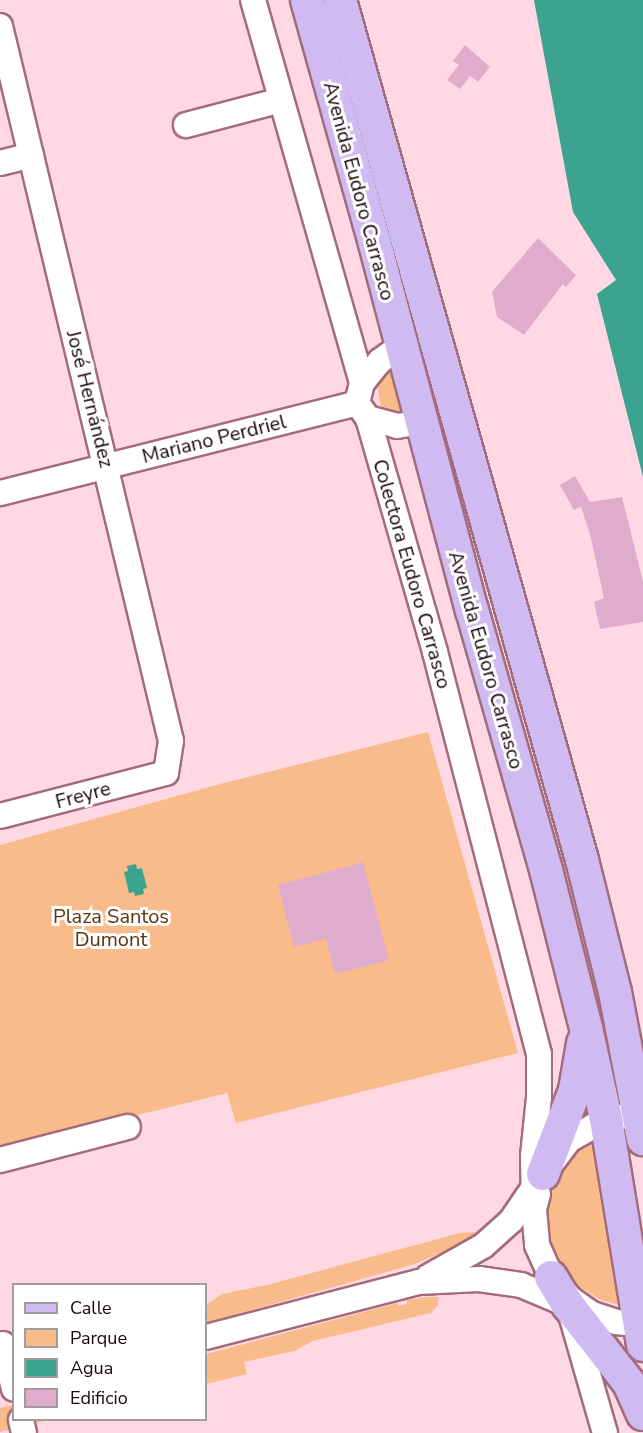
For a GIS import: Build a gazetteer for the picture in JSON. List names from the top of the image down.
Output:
{
  "streets": {
    "main road": ["Avenida Eudoro Carrasco"],
    "street": [
      "José Hernández",
      "Mariano Perdriel",
      "Colectora Eudoro Carrasco",
      "Freyre"
    ]
  },
  "crossings": [
    ["José Hernández", "Mariano Perdriel"],
    ["José Hernández", "Freyre"],
    ["Mariano Perdriel", "Colectora Eudoro Carrasco"]
  ],
  "parks": ["Plaza Santos Dumont"],
  "legend": [
    "Calle",
    "Parque",
    "Agua",
    "Edificio"
  ]
}
